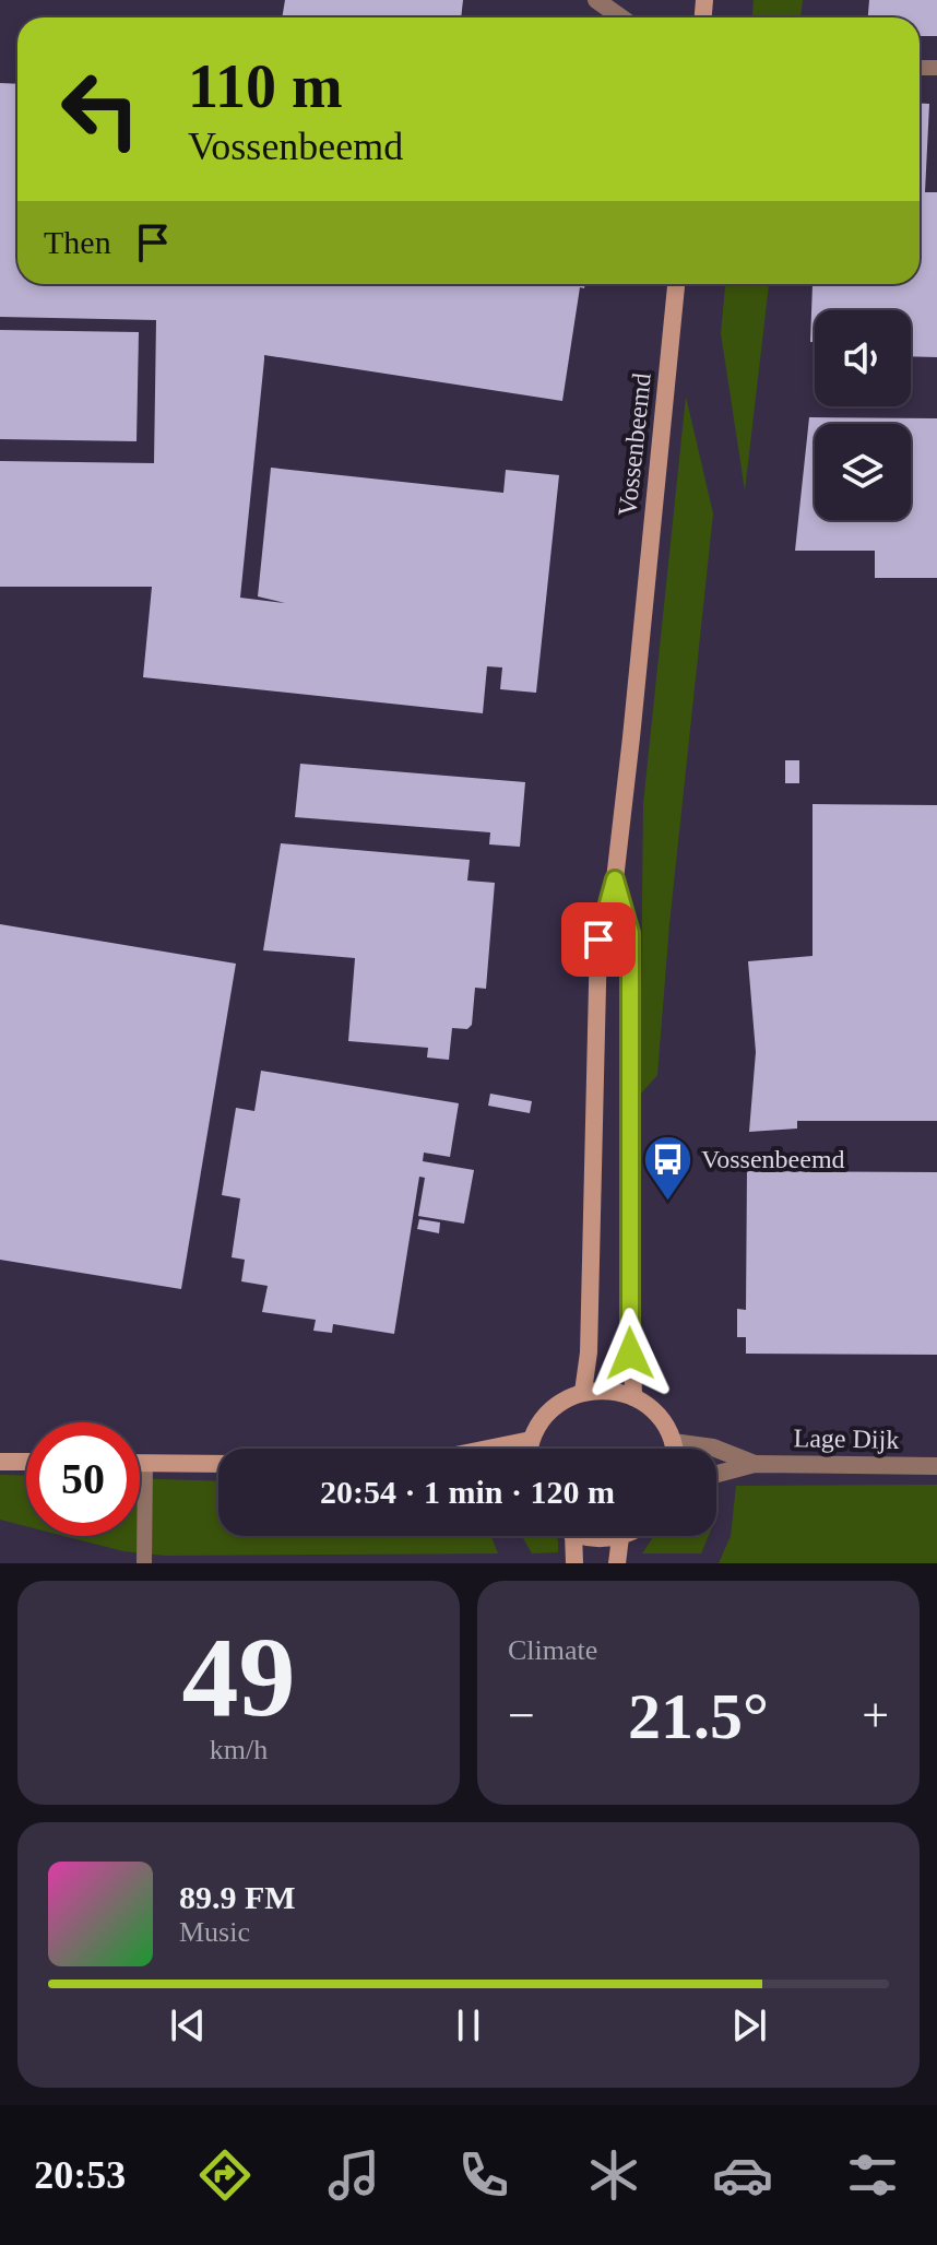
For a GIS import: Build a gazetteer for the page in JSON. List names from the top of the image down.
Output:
{
  "streets": {
    "main road": ["Vossenbeemd"],
    "street": ["Lage Dijk"]
  },
  "places": {
    "bus stop": ["Vossenbeemd"]
  },
  "page": {
    "turn": ["110 m", "Vossenbeemd"],
    "then": "Then",
    "limit": "50",
    "trip": "20:54 · 1 min · 120 m",
    "tile": [
      ["49", "km/h"],
      "Climate"
    ],
    "heat": ["−", "21.5°", "+"],
    "song": ["89.9 FM", "Music"],
    "tabs": "20:53"
  }
}
